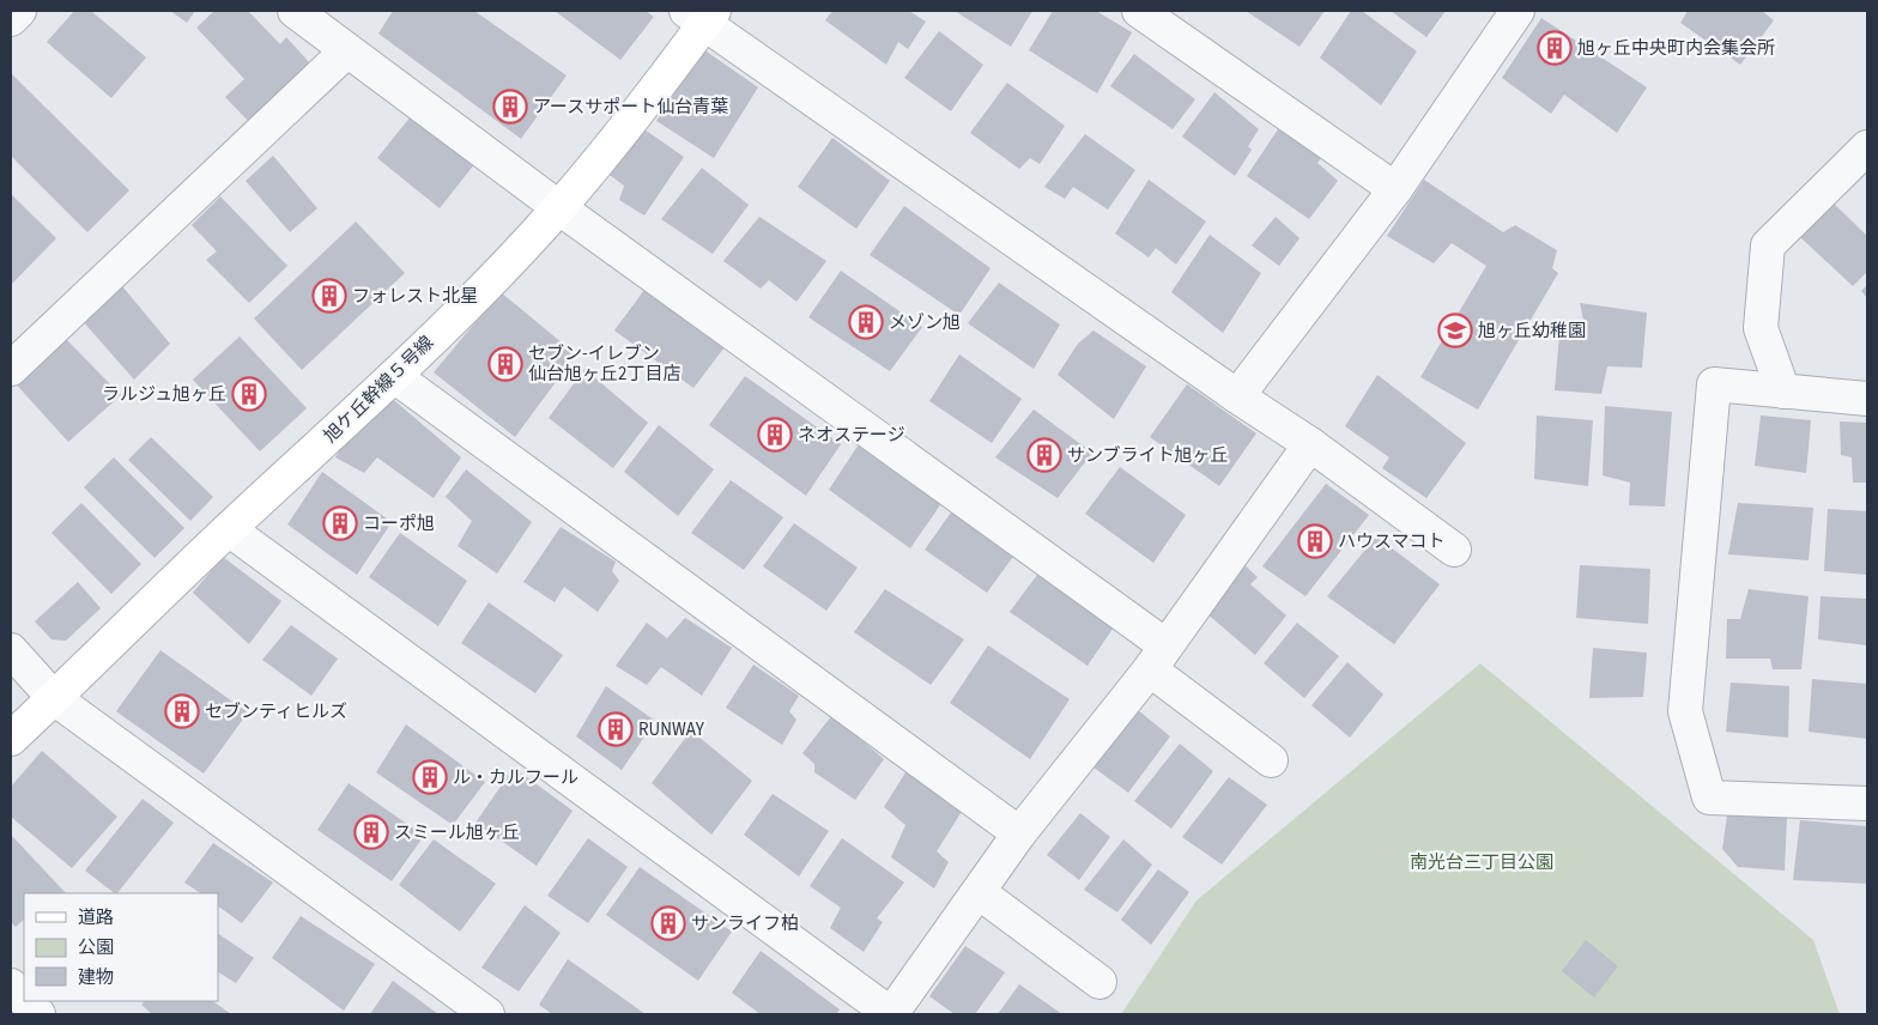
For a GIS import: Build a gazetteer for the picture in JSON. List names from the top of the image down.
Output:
{
  "streets": {
    "street": ["旭ケ丘幹線５号線"]
  },
  "parks": ["南光台三丁目公園"],
  "places": {
    "building": [
      "旭ヶ丘中央町内会集会所",
      "アースサポート仙台青葉",
      "フォレスト北星",
      "メゾン旭",
      "セブン-イレブン 仙台旭ヶ丘2丁目店",
      "ラルジュ旭ヶ丘",
      "ネオステージ",
      "サンブライト旭ヶ丘",
      "コーポ旭",
      "ハウスマコト",
      "セブンティヒルズ",
      "RUNWAY",
      "ル・カルフール",
      "スミール旭ヶ丘",
      "サンライフ柏"
    ],
    "school or university": ["旭ヶ丘幼稚園"]
  },
  "legend": ["道路", "公園", "建物"]
}
